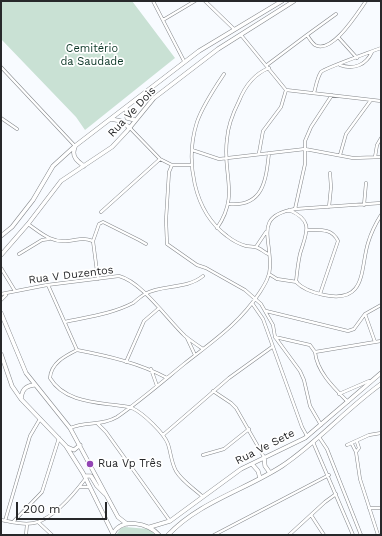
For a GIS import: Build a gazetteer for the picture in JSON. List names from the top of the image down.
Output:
{
  "streets": {
    "main road": ["Rua Ve Dois", "Rua Ve Sete"],
    "street": ["Rua V Duzentos"]
  },
  "parks": ["Cemitério da Saudade"],
  "places": ["Rua Vp Três"],
  "scale_bar": "200 m"
}
